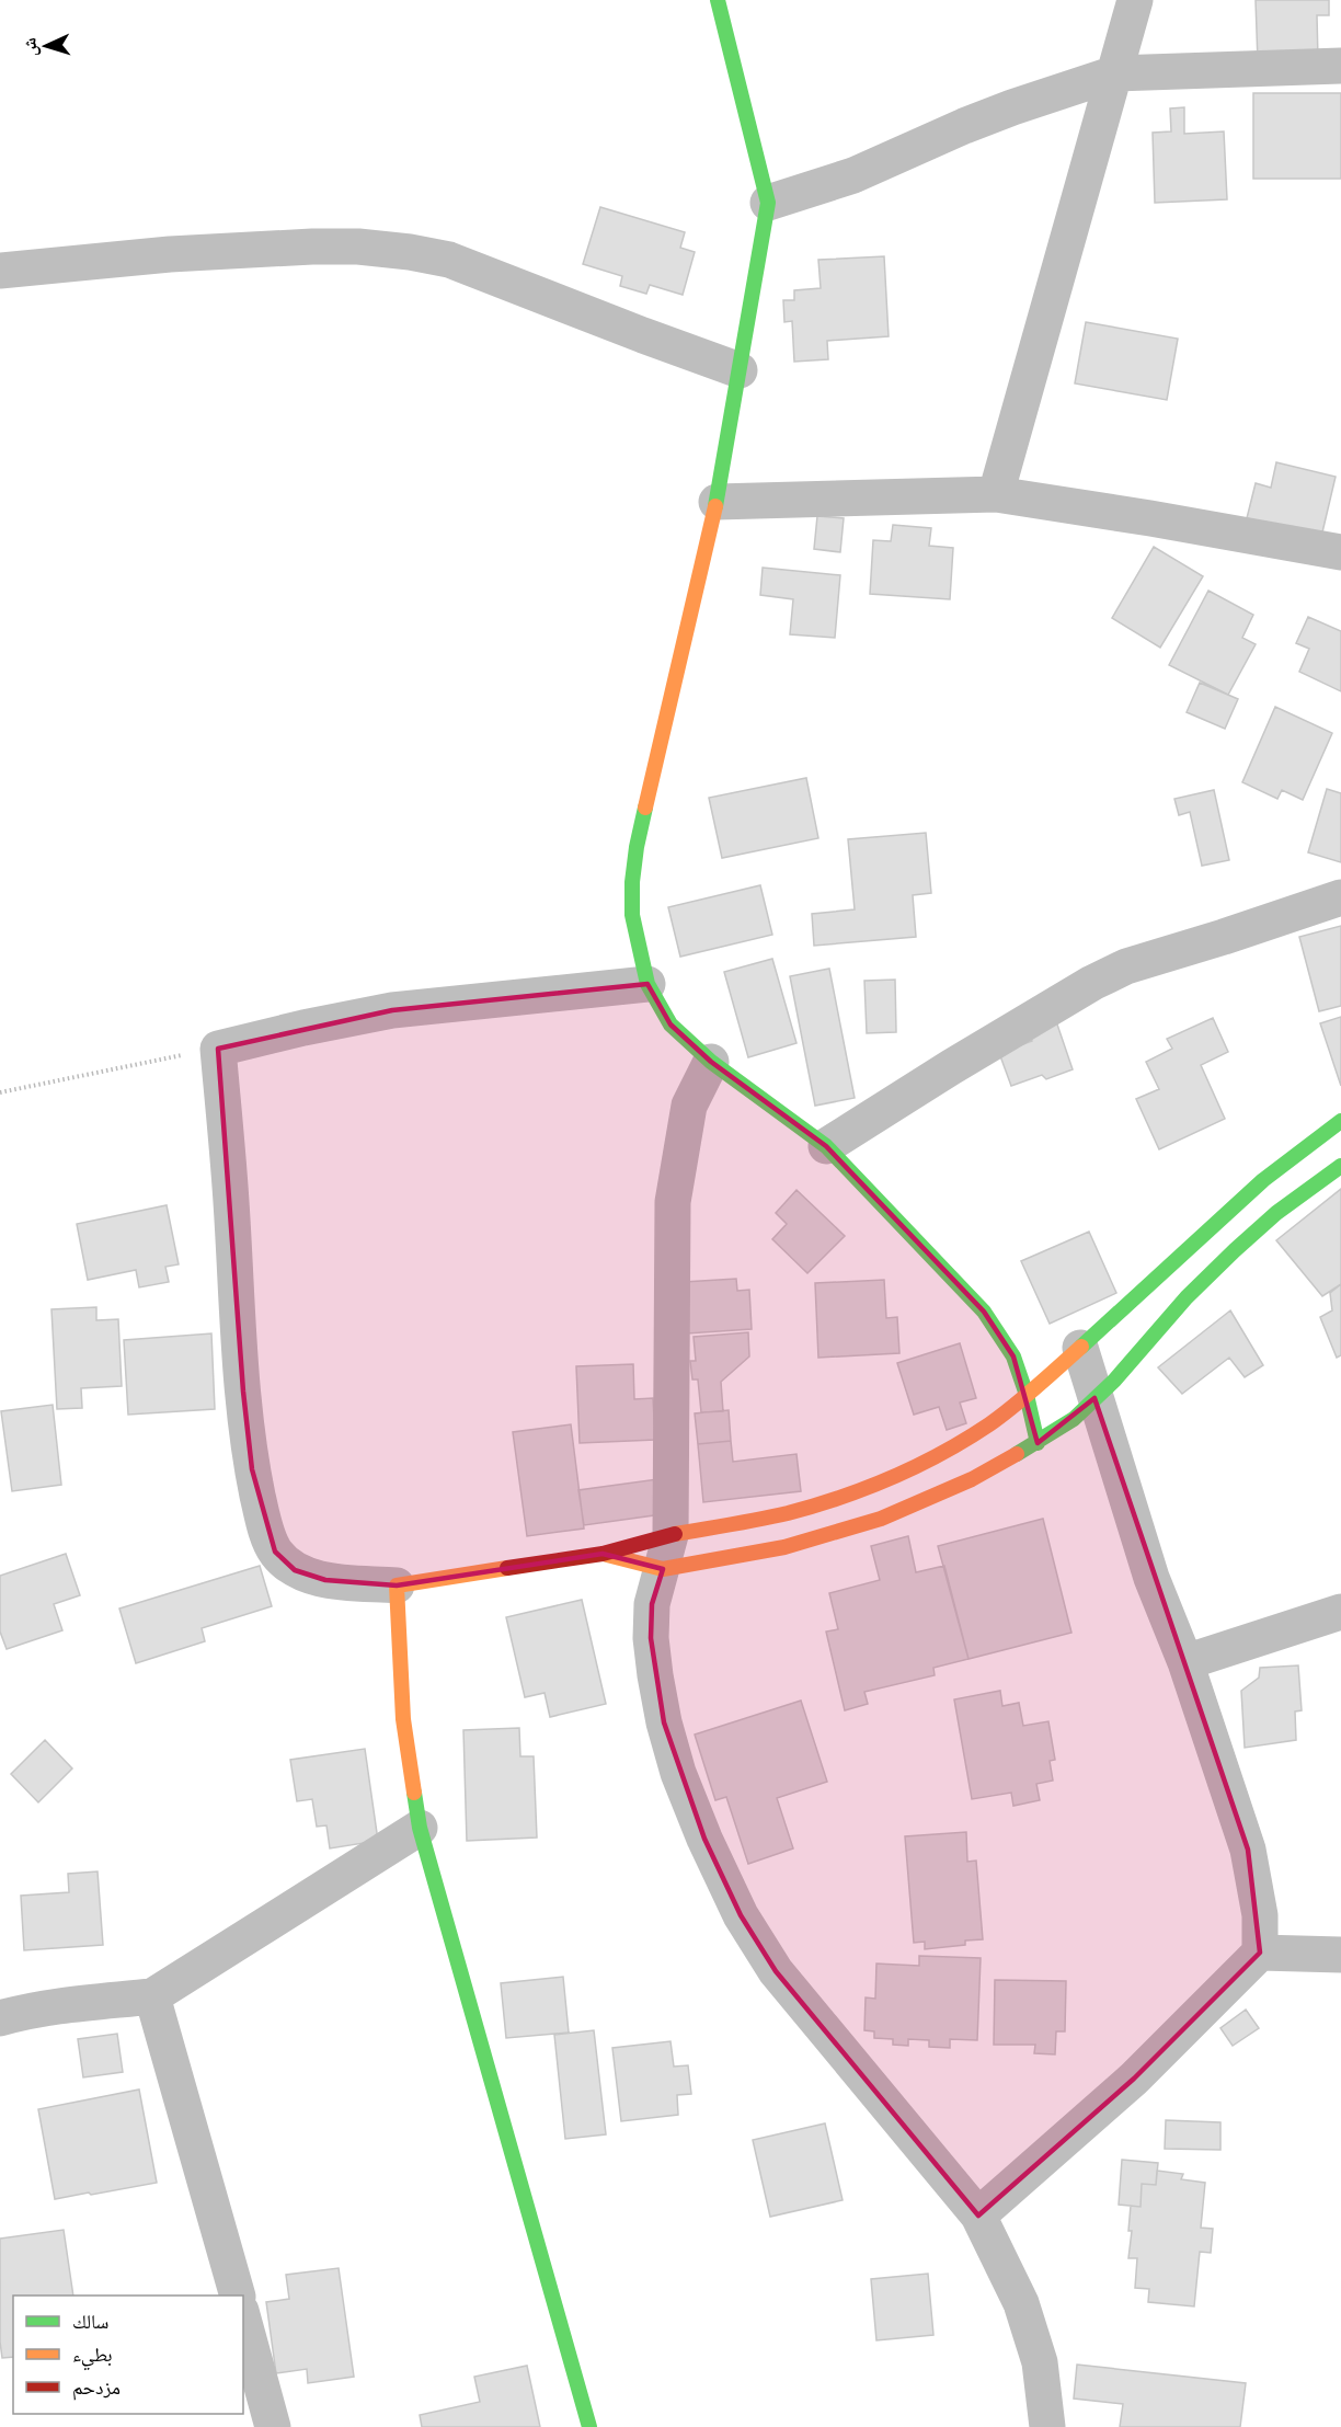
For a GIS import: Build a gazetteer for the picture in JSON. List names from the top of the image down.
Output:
{
  "legend": ["سالك", "بطيء", "مزدحم"],
  "north": "left"
}
